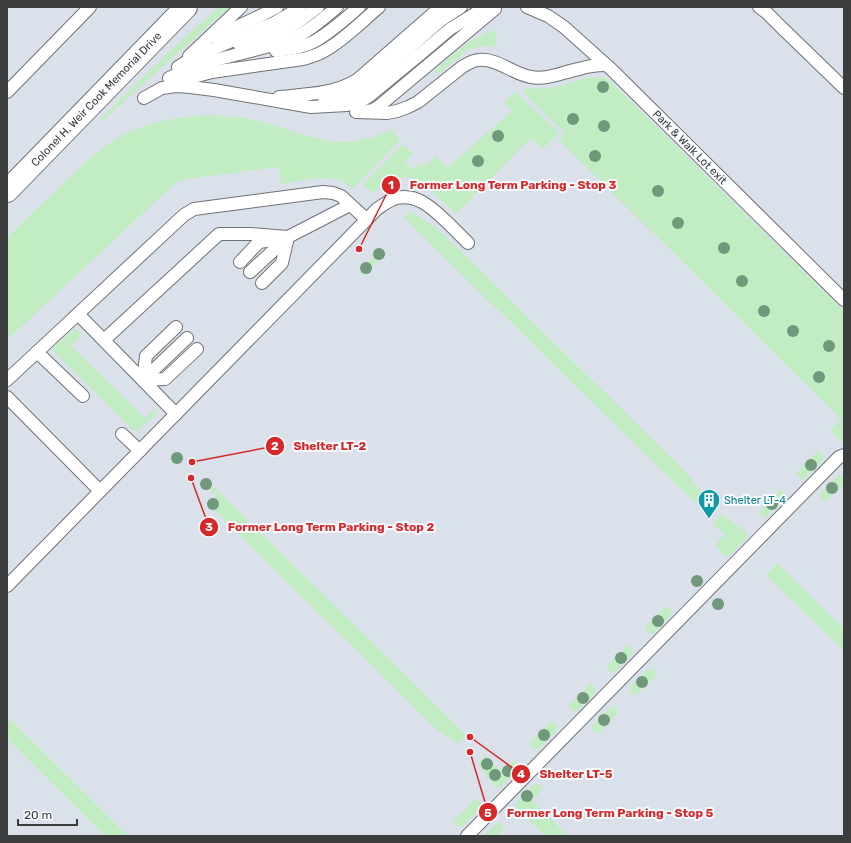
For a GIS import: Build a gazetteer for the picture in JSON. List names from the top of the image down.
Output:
{
  "streets": {
    "street": ["Colonel H. Weir Cook Memorial Drive"],
    "lane": ["Park & Walk Lot exit"]
  },
  "places": {
    "other": [
      "Former Long Term Parking - Stop 3",
      "Shelter LT-2",
      "Former Long Term Parking - Stop 2",
      "Shelter LT-5",
      "Former Long Term Parking - Stop 5"
    ],
    "building": ["Shelter LT-4"]
  },
  "scale_bar": "20 m"
}
